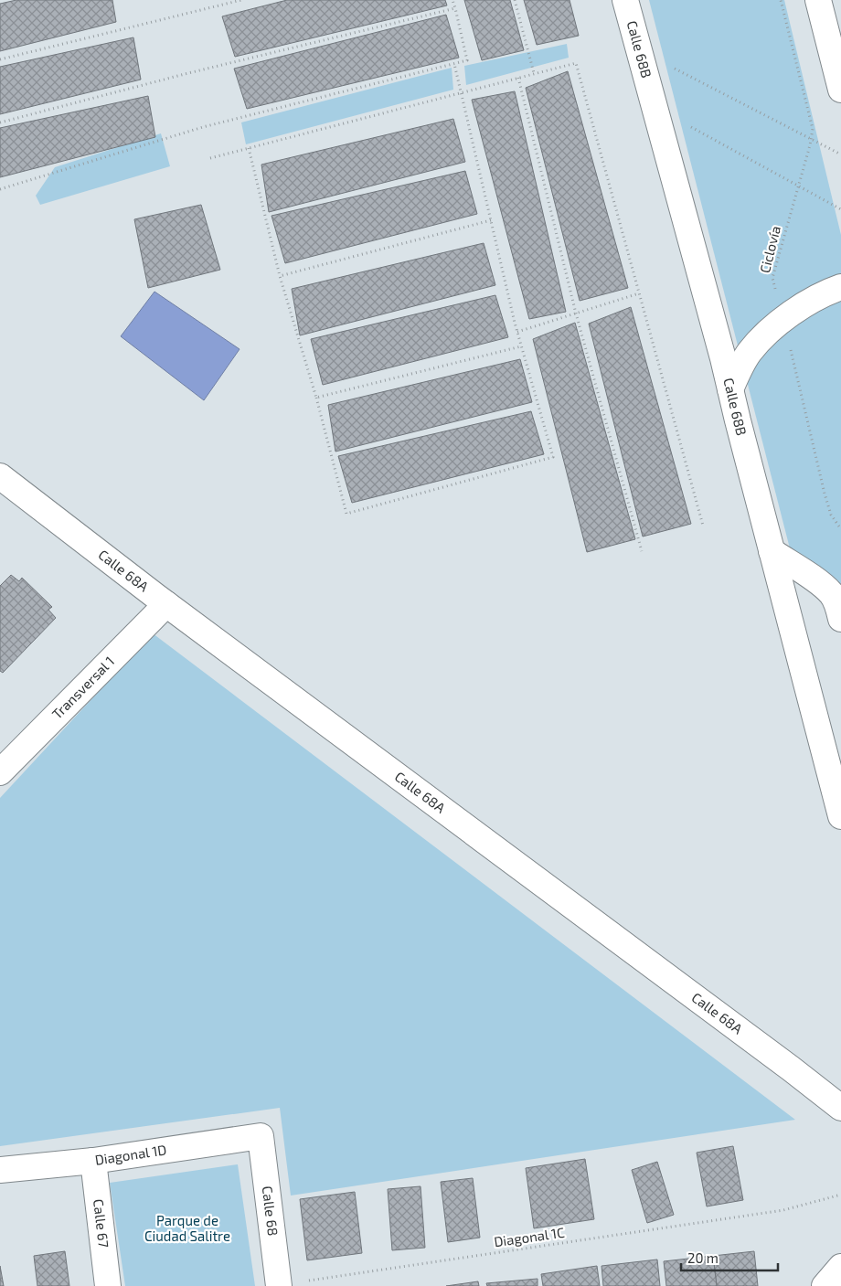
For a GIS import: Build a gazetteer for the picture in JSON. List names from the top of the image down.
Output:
{
  "streets": {
    "street": [
      "Calle 68B",
      "Calle 68A",
      "Transversal 1",
      "Diagonal 1D",
      "Calle 68",
      "Calle 67"
    ],
    "path": ["Ciclovía", "Diagonal 1C"]
  },
  "crossings": [
    ["Calle 68A", "Transversal 1"],
    ["Diagonal 1D", "Calle 68"],
    ["Diagonal 1D", "Calle 67"],
    ["Calle 68", "Diagonal 1C"]
  ],
  "parks": ["Parque de Ciudad Salitre"],
  "scale_bar": "20 m"
}
